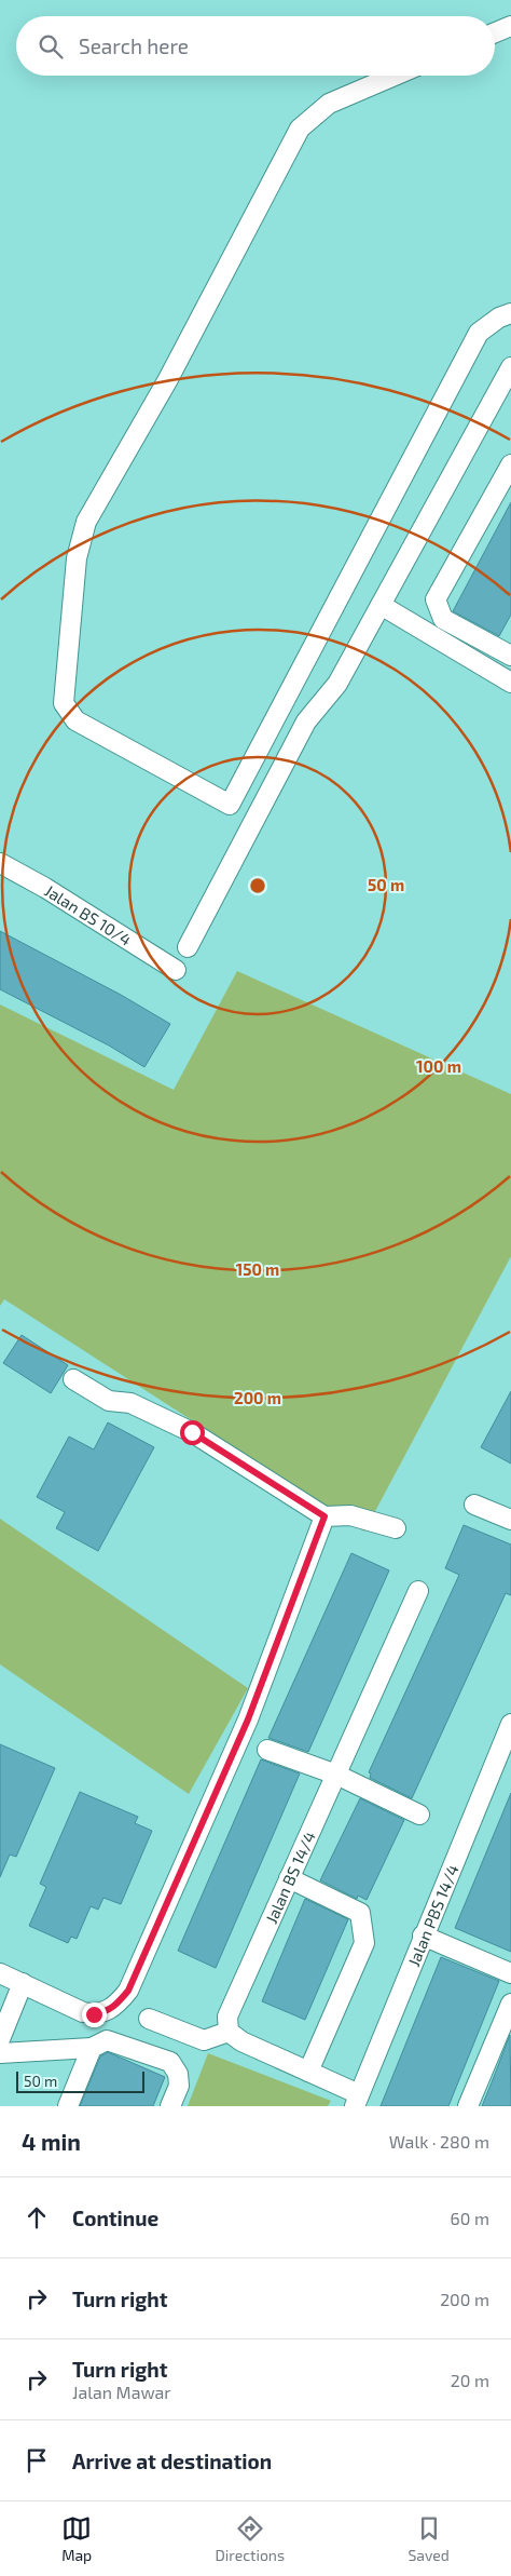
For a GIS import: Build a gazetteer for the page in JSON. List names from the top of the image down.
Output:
{
  "streets": {
    "street": ["Jalan BS 10/4", "Jalan BS 14/4", "Jalan PBS 14/4"]
  },
  "scale_bar": "50 m",
  "page": {
    "search": "Search here",
    "scale": "50 m",
    "heading": ["4 min", "Walk · 280 m"],
    "list": [
      ["Continue", "60 m"],
      ["Turn right", "200 m"],
      ["Turn right", "Jalan Mawar", "20 m"],
      "Arrive at destination"
    ],
    "nav": ["Map", "Directions", "Saved"]
  },
  "rings": [
    "50 m",
    "100 m",
    "150 m",
    "200 m"
  ]
}
